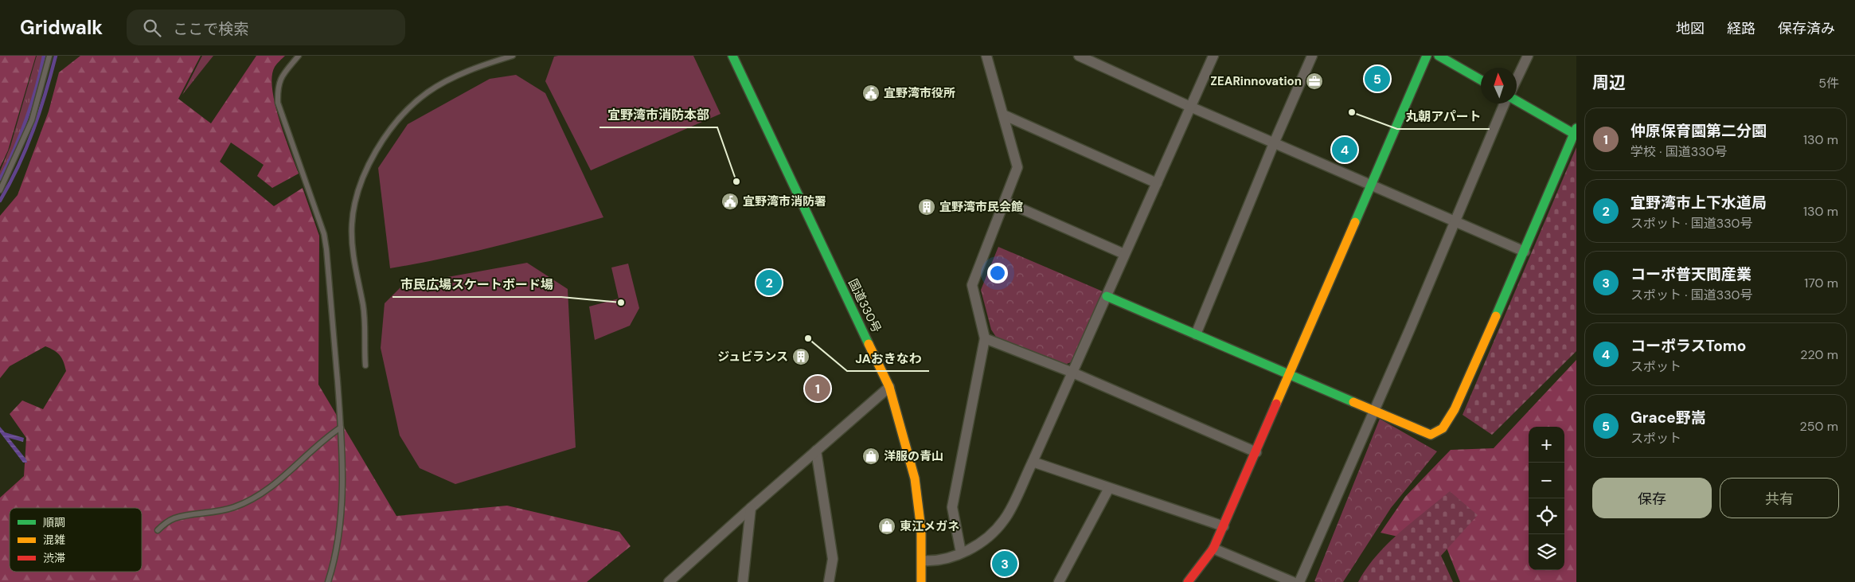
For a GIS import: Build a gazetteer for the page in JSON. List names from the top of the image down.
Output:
{
  "streets": {
    "main road": ["国道330号"]
  },
  "places": {
    "office": ["ZEARinnovation"],
    "public building": ["宜野湾市役所", "宜野湾市消防署"],
    "other": [
      "丸朝アパート",
      "宜野湾市消防本部",
      "市民広場スケートボード場",
      "JAおきなわ"
    ],
    "building": ["宜野湾市民会館", "ジュビランス"],
    "shop": ["洋服の青山", "東江メガネ"]
  },
  "legend": ["順調", "混雑", "渋滞"],
  "north": "top",
  "page": {
    "header": "Gridwalk",
    "search": "ここで検索",
    "nav": ["地図", "経路", "保存済み"],
    "heading": ["周辺", "5件"],
    "pins": [
      "5",
      "4",
      "2",
      "1",
      "3"
    ],
    "list": [
      {
        "mark": "1",
        "name": "仲原保育園第二分園",
        "note": "学校 · 国道330号",
        "value": "130 m"
      },
      {
        "mark": "2",
        "name": "宜野湾市上下水道局",
        "note": "スポット · 国道330号",
        "value": "130 m"
      },
      {
        "mark": "3",
        "name": "コーポ普天間産業",
        "note": "スポット · 国道330号",
        "value": "170 m"
      },
      {
        "mark": "4",
        "name": "コーポラスTomo",
        "note": "スポット",
        "value": "220 m"
      },
      {
        "mark": "5",
        "name": "Grace野嵩",
        "note": "スポット",
        "value": "250 m"
      }
    ],
    "map_buttons": ["+", "−"],
    "buttons": ["保存", "共有"]
  }
}
